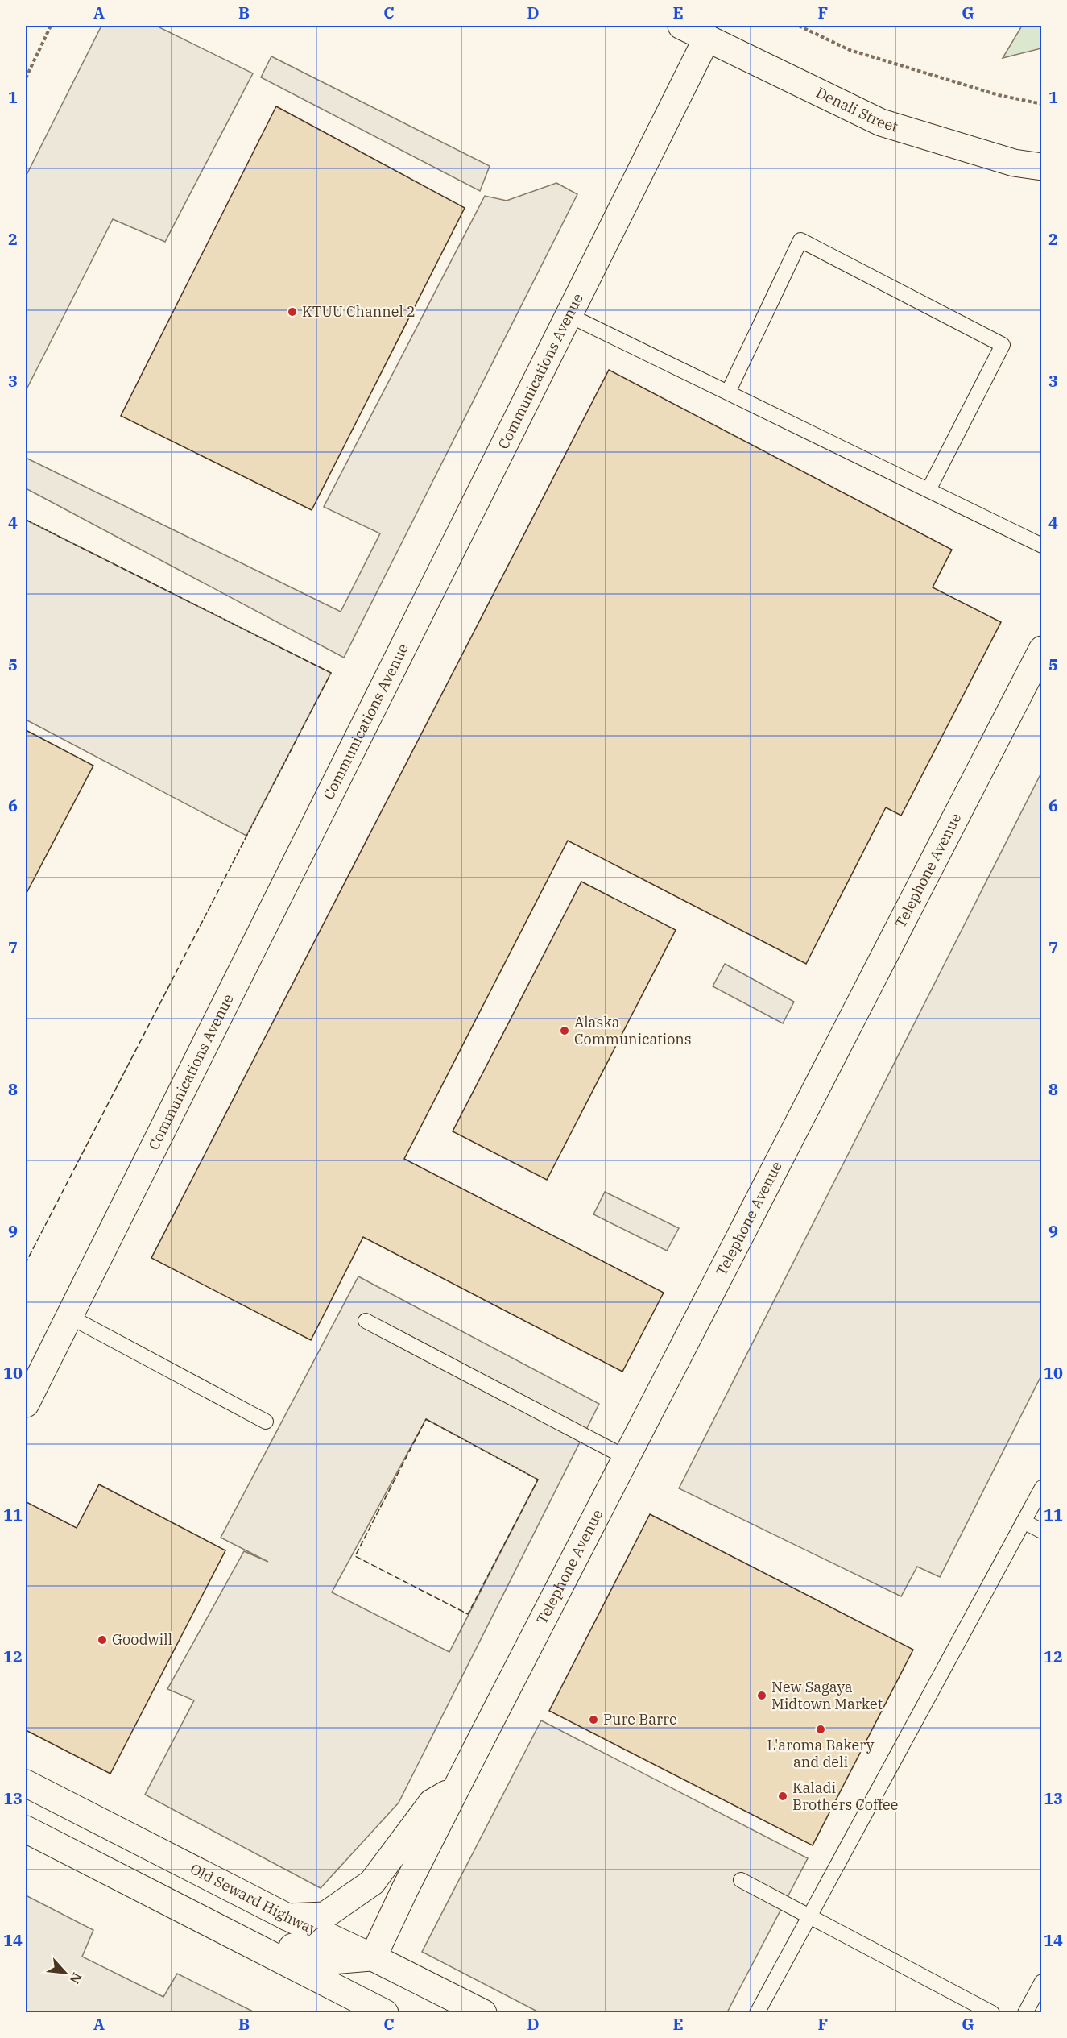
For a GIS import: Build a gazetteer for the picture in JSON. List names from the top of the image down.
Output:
{
  "streets": {
    "street": [
      "Denali Street",
      "Communications Avenue",
      "Telephone Avenue",
      "Old Seward Highway"
    ]
  },
  "crossings": [
    ["Denali Street", "Communications Avenue"],
    ["Telephone Avenue", "Old Seward Highway"]
  ],
  "places": [
    "KTUU Channel 2",
    "Alaska Communications",
    "Goodwill",
    "New Sagaya Midtown Market",
    "Pure Barre",
    "L'aroma Bakery and deli",
    "Kaladi Brothers Coffee"
  ],
  "north": "bottom right",
  "grid": {
    "columns": [
      "A",
      "B",
      "C",
      "D",
      "E",
      "F",
      "G"
    ],
    "rows": [
      "1",
      "2",
      "3",
      "4",
      "5",
      "6",
      "7",
      "8",
      "9",
      "10",
      "11",
      "12",
      "13",
      "14"
    ]
  }
}
